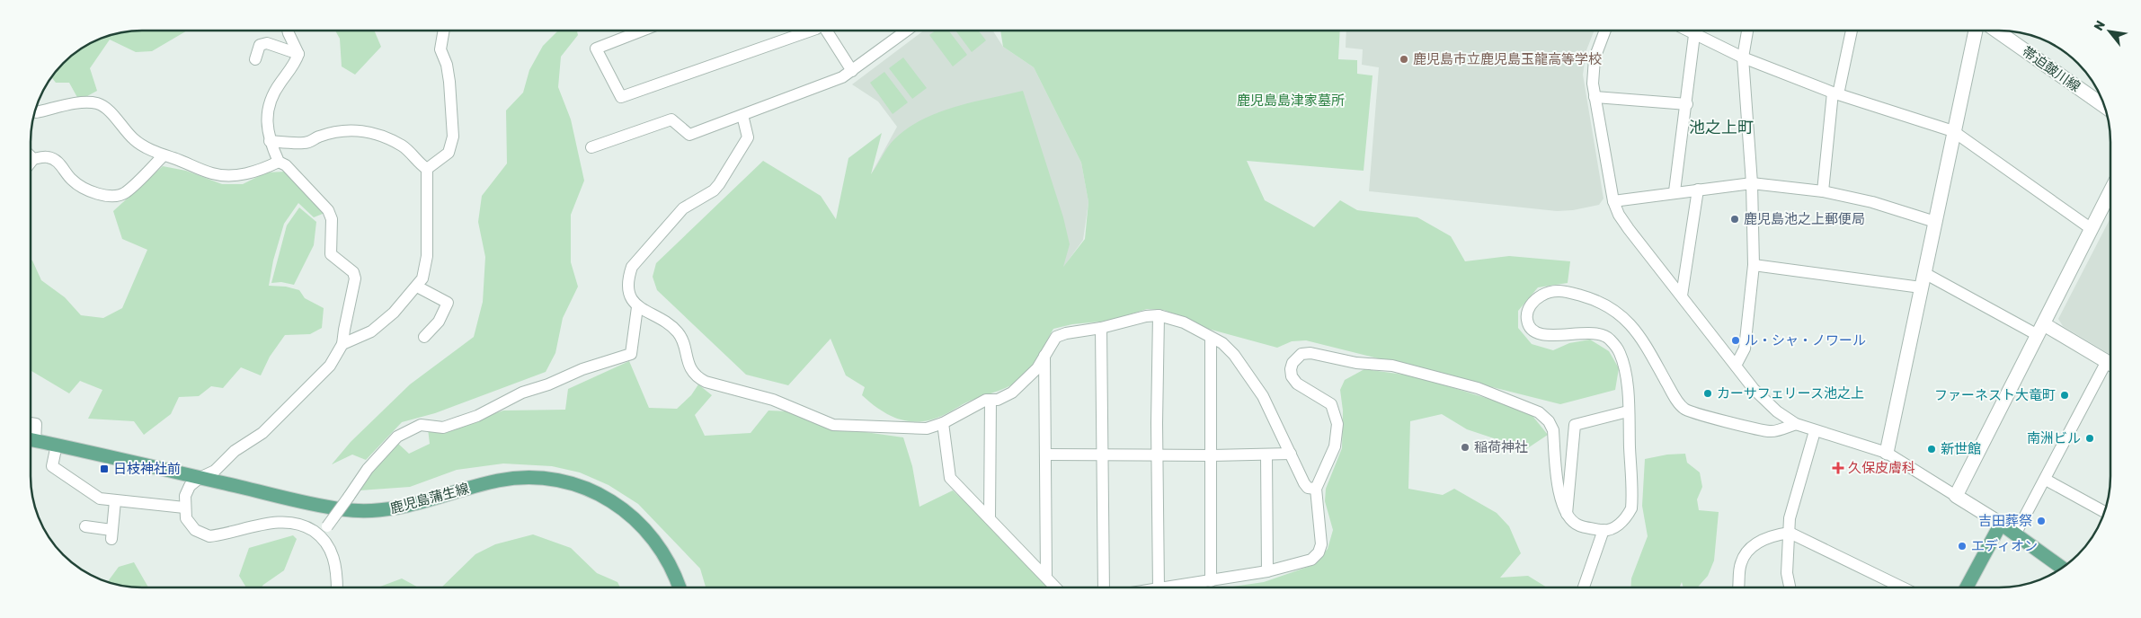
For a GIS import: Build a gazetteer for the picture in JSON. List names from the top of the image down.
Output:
{
  "streets": {
    "main road": ["鹿児島蒲生線"],
    "street": ["帯迫皷川線"]
  },
  "districts": ["池之上町"],
  "parks": ["鹿児島島津家墓所"],
  "places": {
    "other": [
      "鹿児島市立鹿児島玉龍高等学校",
      "鹿児島池之上郵便局",
      "ル・シャ・ノワール",
      "カーサフェリース池之上",
      "ファーネスト大竜町",
      "南洲ビル",
      "稲荷神社",
      "新世館",
      "吉田葬祭",
      "エディオン"
    ],
    "health": ["久保皮膚科"],
    "transit": ["日枝神社前"]
  },
  "north": "top left"
}
